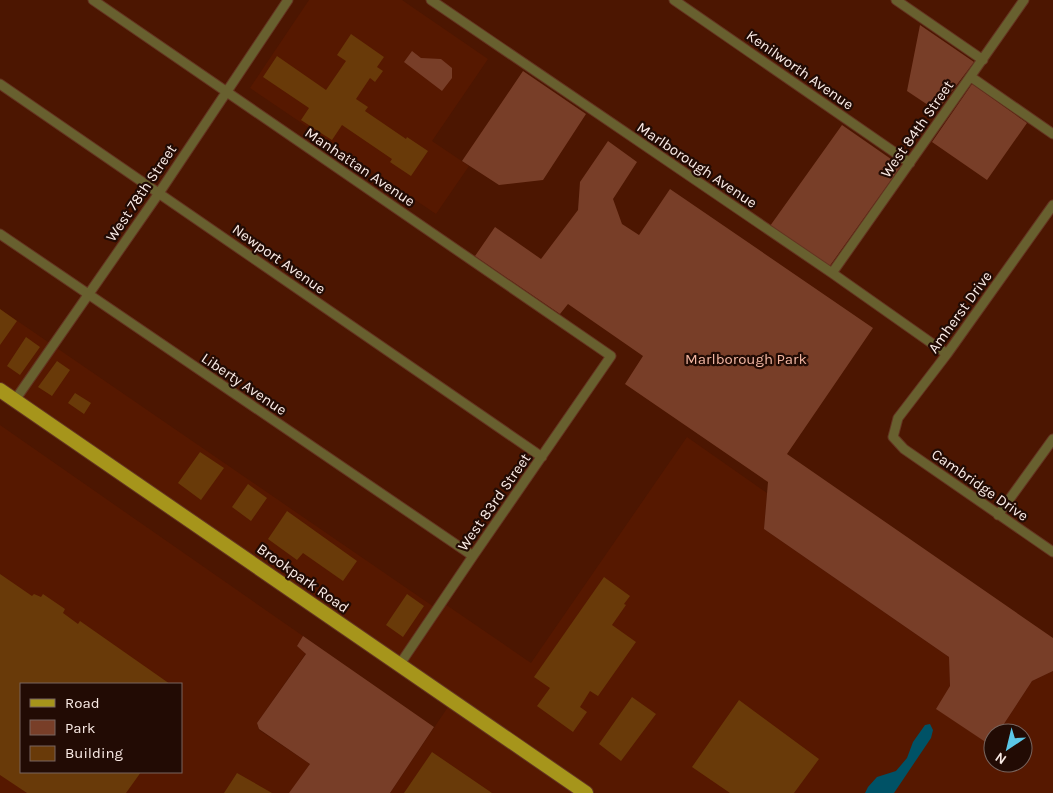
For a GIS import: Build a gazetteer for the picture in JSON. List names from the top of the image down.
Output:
{
  "streets": {
    "main road": ["Brookpark Road"],
    "street": [
      "Kenilworth Avenue",
      "West 84th Street",
      "Marlborough Avenue",
      "Manhattan Avenue",
      "West 78th Street",
      "Newport Avenue",
      "Amherst Drive",
      "Liberty Avenue",
      "Cambridge Drive",
      "West 83rd Street"
    ]
  },
  "crossings": [
    ["Kenilworth Avenue", "West 84th Street"],
    ["West 84th Street", "Marlborough Avenue"],
    ["Marlborough Avenue", "Amherst Drive"],
    ["Manhattan Avenue", "West 78th Street"],
    ["Manhattan Avenue", "West 83rd Street"],
    ["West 78th Street", "Newport Avenue"],
    ["West 78th Street", "Liberty Avenue"],
    ["West 78th Street", "Brookpark Road"],
    ["Newport Avenue", "West 83rd Street"],
    ["Amherst Drive", "Cambridge Drive"],
    ["Liberty Avenue", "West 83rd Street"],
    ["West 83rd Street", "Brookpark Road"]
  ],
  "parks": ["Marlborough Park"],
  "legend": ["Road", "Park", "Building"],
  "north": "bottom left"
}
